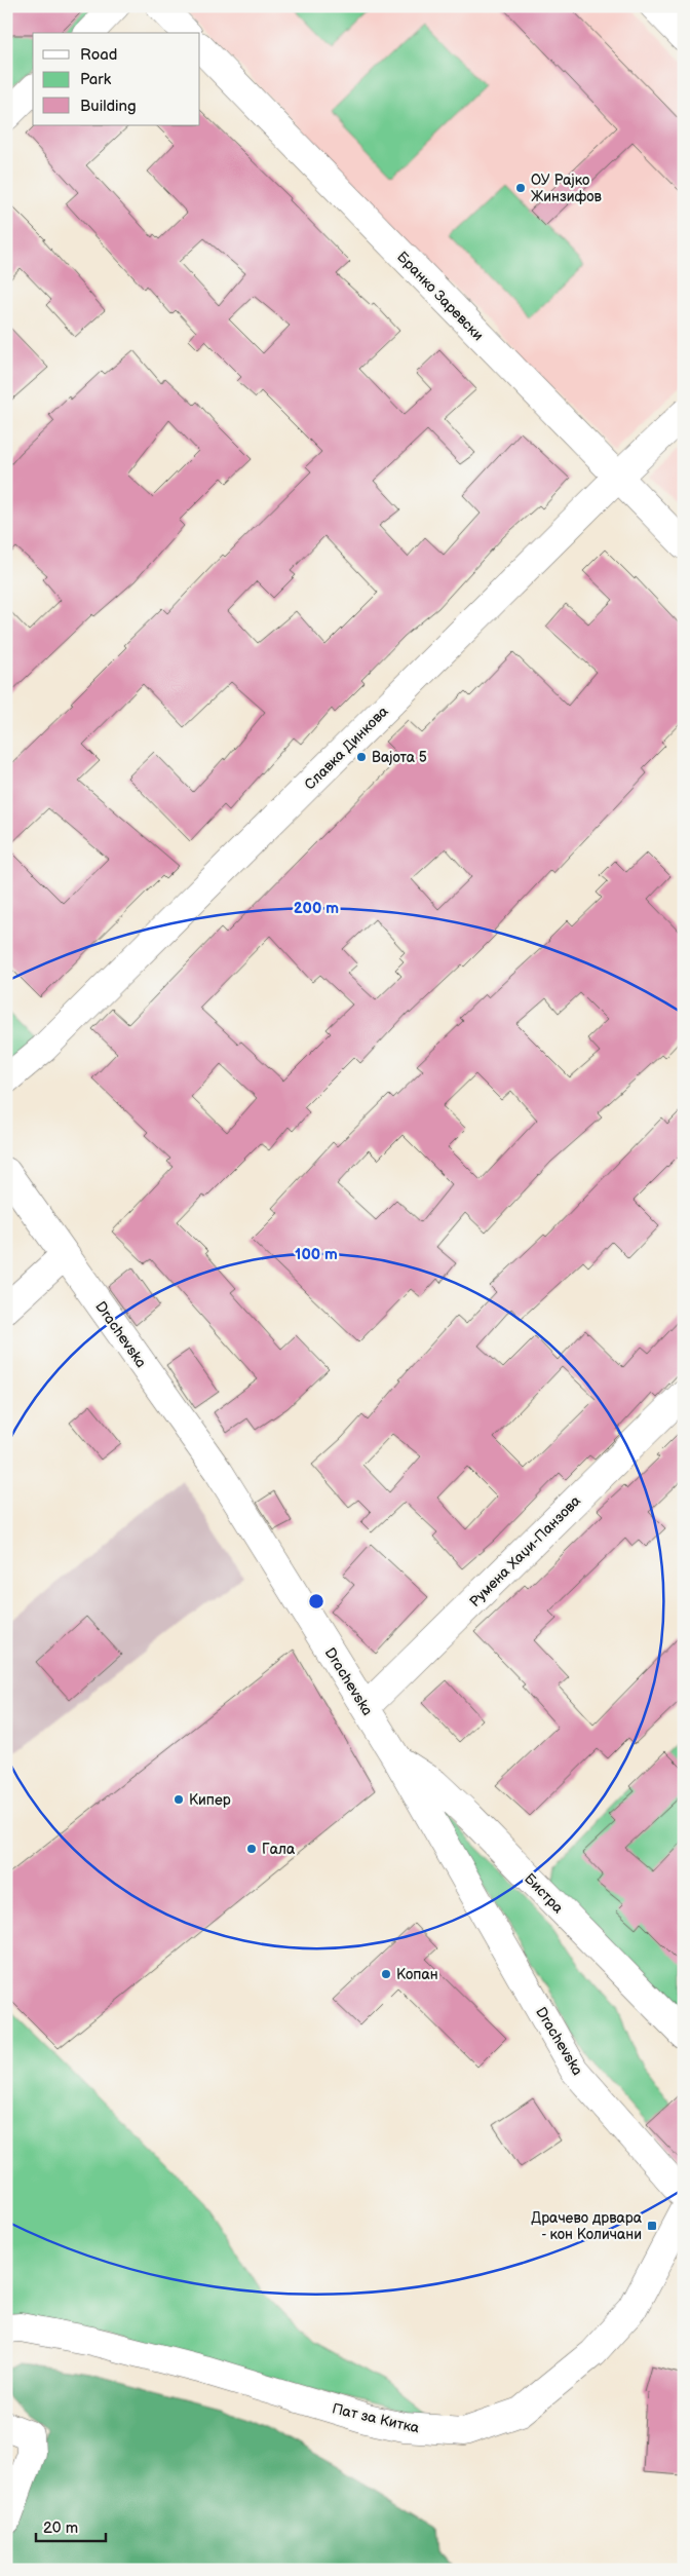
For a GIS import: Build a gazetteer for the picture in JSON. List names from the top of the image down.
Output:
{
  "streets": {
    "street": [
      "Бранко Заревски",
      "Славка Динкова",
      "Drachevska",
      "Румена Хаџи-Панзова",
      "Бистра",
      "Пат за Китка"
    ]
  },
  "crossings": [
    ["Бранко Заревски", "Славка Динкова"],
    ["Drachevska", "Румена Хаџи-Панзова"],
    ["Drachevska", "Бистра"]
  ],
  "places": {
    "other": [
      "ОУ Рајко Жинзифов",
      "Вајота 5",
      "Кипер",
      "Гала",
      "Копан"
    ],
    "transit": ["Драчево дрвара - кон Количани"]
  },
  "legend": ["Road", "Park", "Building"],
  "scale_bar": "20 m",
  "rings": ["200 m", "100 m"]
}
